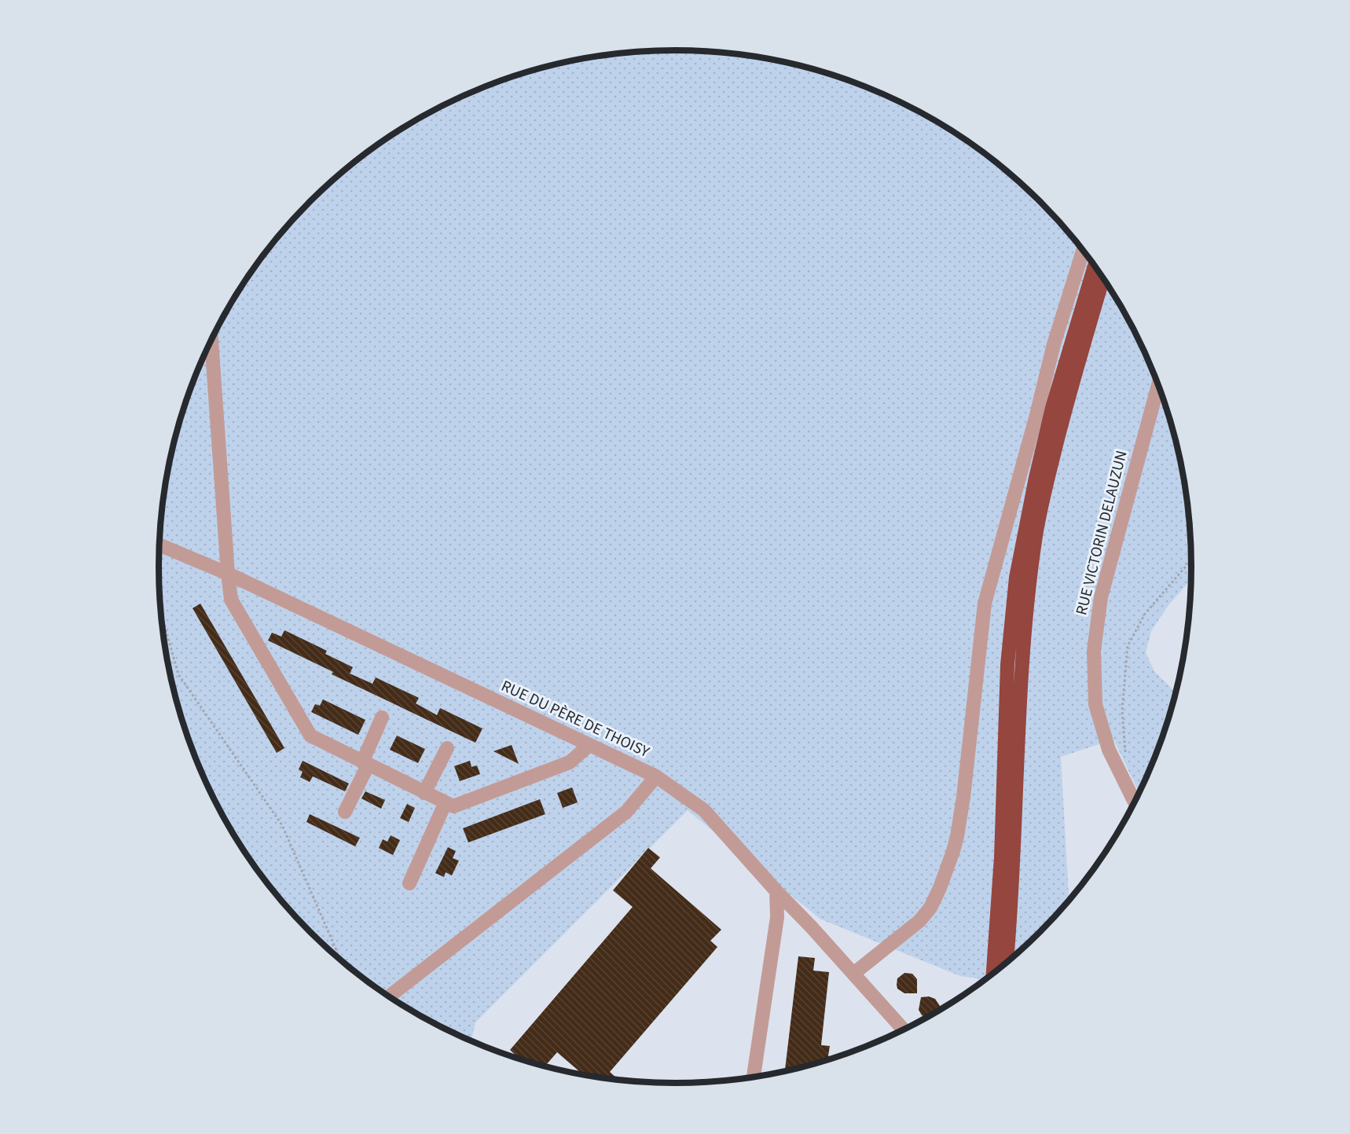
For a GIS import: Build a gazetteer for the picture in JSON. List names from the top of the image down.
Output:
{
  "streets": {
    "street": ["RUE VICTORIN DELAUZUN", "RUE DU PÈRE DE THOISY"]
  }
}
